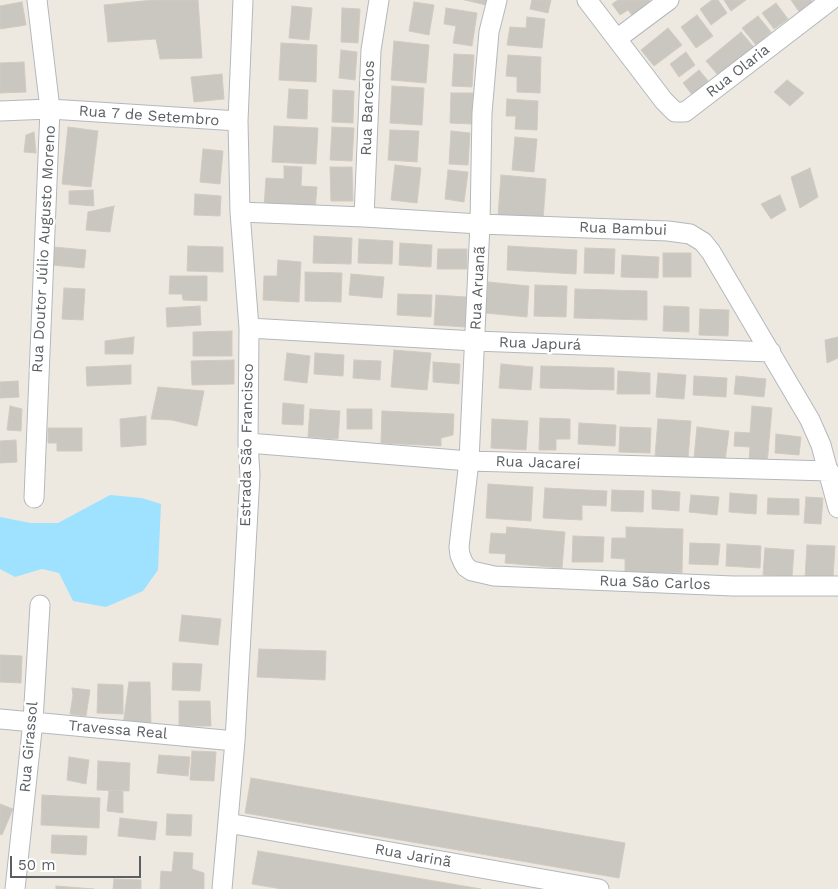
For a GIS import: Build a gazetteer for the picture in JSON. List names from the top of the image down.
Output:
{
  "streets": {
    "street": [
      "Rua Olaria",
      "Rua Barcelos",
      "Rua 7 de Setembro",
      "Rua Bambui",
      "Rua Doutor Júlio Augusto Moreno",
      "Rua Aruanã",
      "Rua Japurá",
      "Estrada São Francisco",
      "Rua Jacareí",
      "Rua São Carlos",
      "Travessa Real",
      "Rua Girassol",
      "Rua Jarinã"
    ]
  },
  "crossings": [
    ["Rua Barcelos", "Rua Bambui"],
    ["Rua 7 de Setembro", "Rua Doutor Júlio Augusto Moreno"],
    ["Rua 7 de Setembro", "Estrada São Francisco"],
    ["Rua Bambui", "Rua Aruanã"],
    ["Rua Bambui", "Rua Japurá"],
    ["Rua Bambui", "Estrada São Francisco"],
    ["Rua Bambui", "Rua Jacareí"],
    ["Rua Aruanã", "Rua Japurá"],
    ["Rua Aruanã", "Rua Jacareí"],
    ["Rua Aruanã", "Rua São Carlos"],
    ["Rua Japurá", "Estrada São Francisco"],
    ["Estrada São Francisco", "Rua Jacareí"],
    ["Estrada São Francisco", "Travessa Real"],
    ["Estrada São Francisco", "Rua Jarinã"],
    ["Travessa Real", "Rua Girassol"]
  ],
  "scale_bar": "50 m"
}
